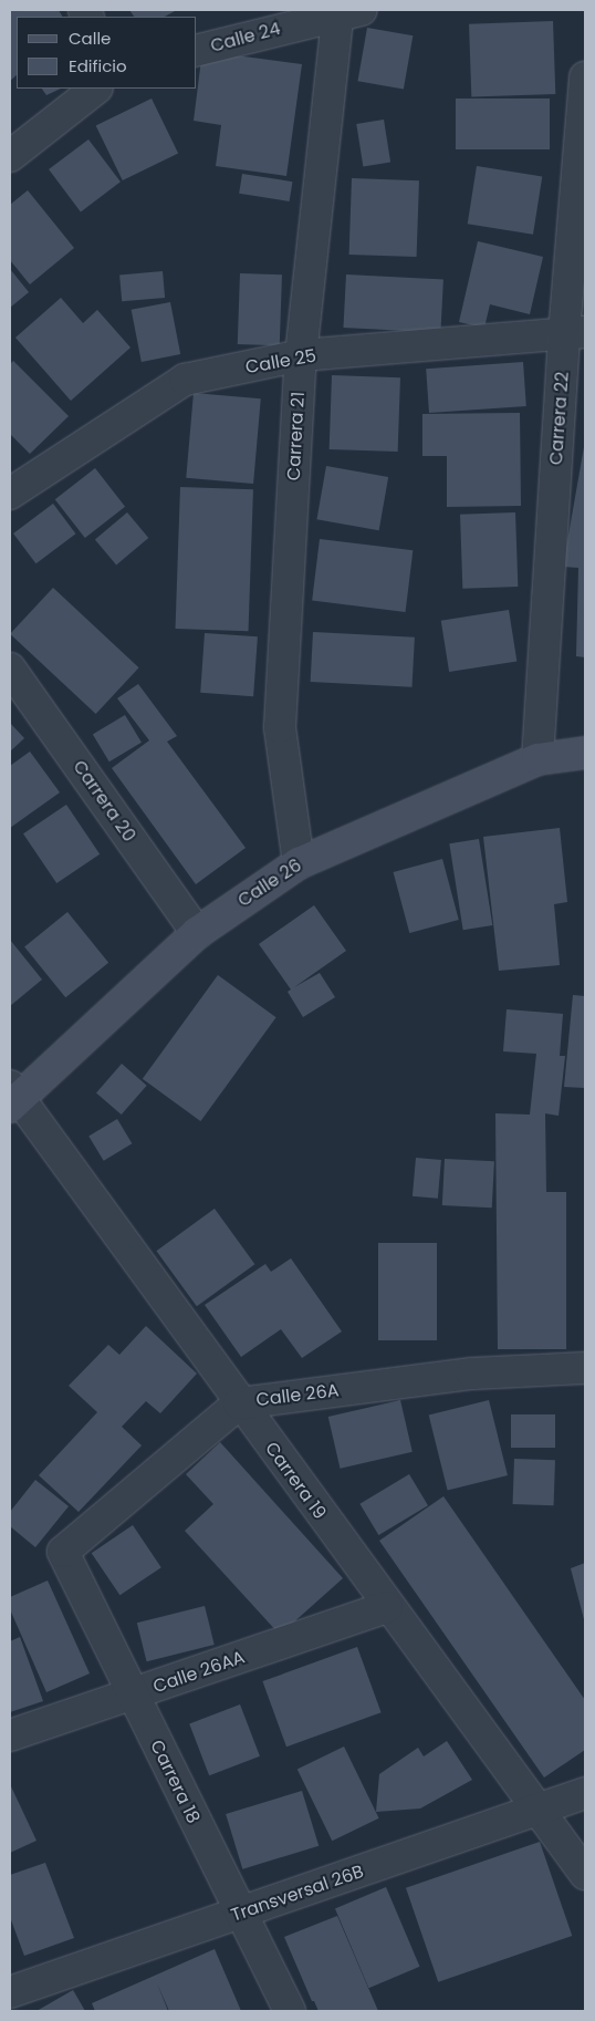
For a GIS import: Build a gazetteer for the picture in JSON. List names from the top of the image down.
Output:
{
  "streets": {
    "main road": ["Calle 26"],
    "street": [
      "Calle 24",
      "Calle 25",
      "Carrera 22",
      "Carrera 21",
      "Carrera 20",
      "Calle 26A",
      "Carrera 19",
      "Calle 26AA",
      "Carrera 18",
      "Transversal 26B"
    ]
  },
  "crossings": [
    ["Calle 24", "Carrera 21"],
    ["Calle 25", "Carrera 22"],
    ["Calle 25", "Carrera 21"],
    ["Carrera 22", "Calle 26"],
    ["Carrera 21", "Calle 26"],
    ["Carrera 20", "Calle 26"],
    ["Calle 26", "Carrera 19"],
    ["Calle 26A", "Carrera 19"],
    ["Calle 26A", "Carrera 18"],
    ["Carrera 19", "Calle 26AA"],
    ["Carrera 19", "Transversal 26B"],
    ["Calle 26AA", "Carrera 18"],
    ["Carrera 18", "Transversal 26B"]
  ],
  "legend": ["Calle", "Edificio"]
}
